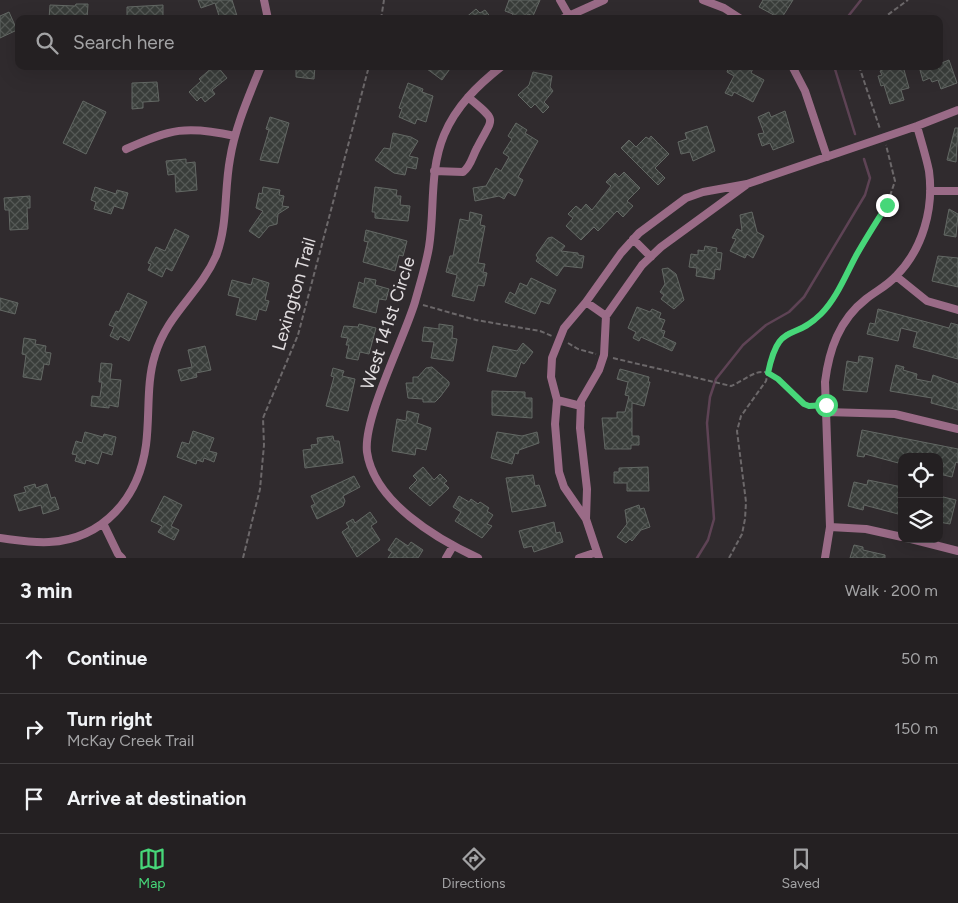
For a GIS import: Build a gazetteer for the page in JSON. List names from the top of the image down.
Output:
{
  "streets": {
    "street": ["West 141st Circle"],
    "path": ["Lexington Trail"]
  },
  "page": {
    "search": "Search here",
    "heading": ["3 min", "Walk · 200 m"],
    "list": [
      ["Continue", "50 m"],
      ["Turn right", "McKay Creek Trail", "150 m"],
      "Arrive at destination"
    ],
    "nav": ["Map", "Directions", "Saved"]
  }
}
